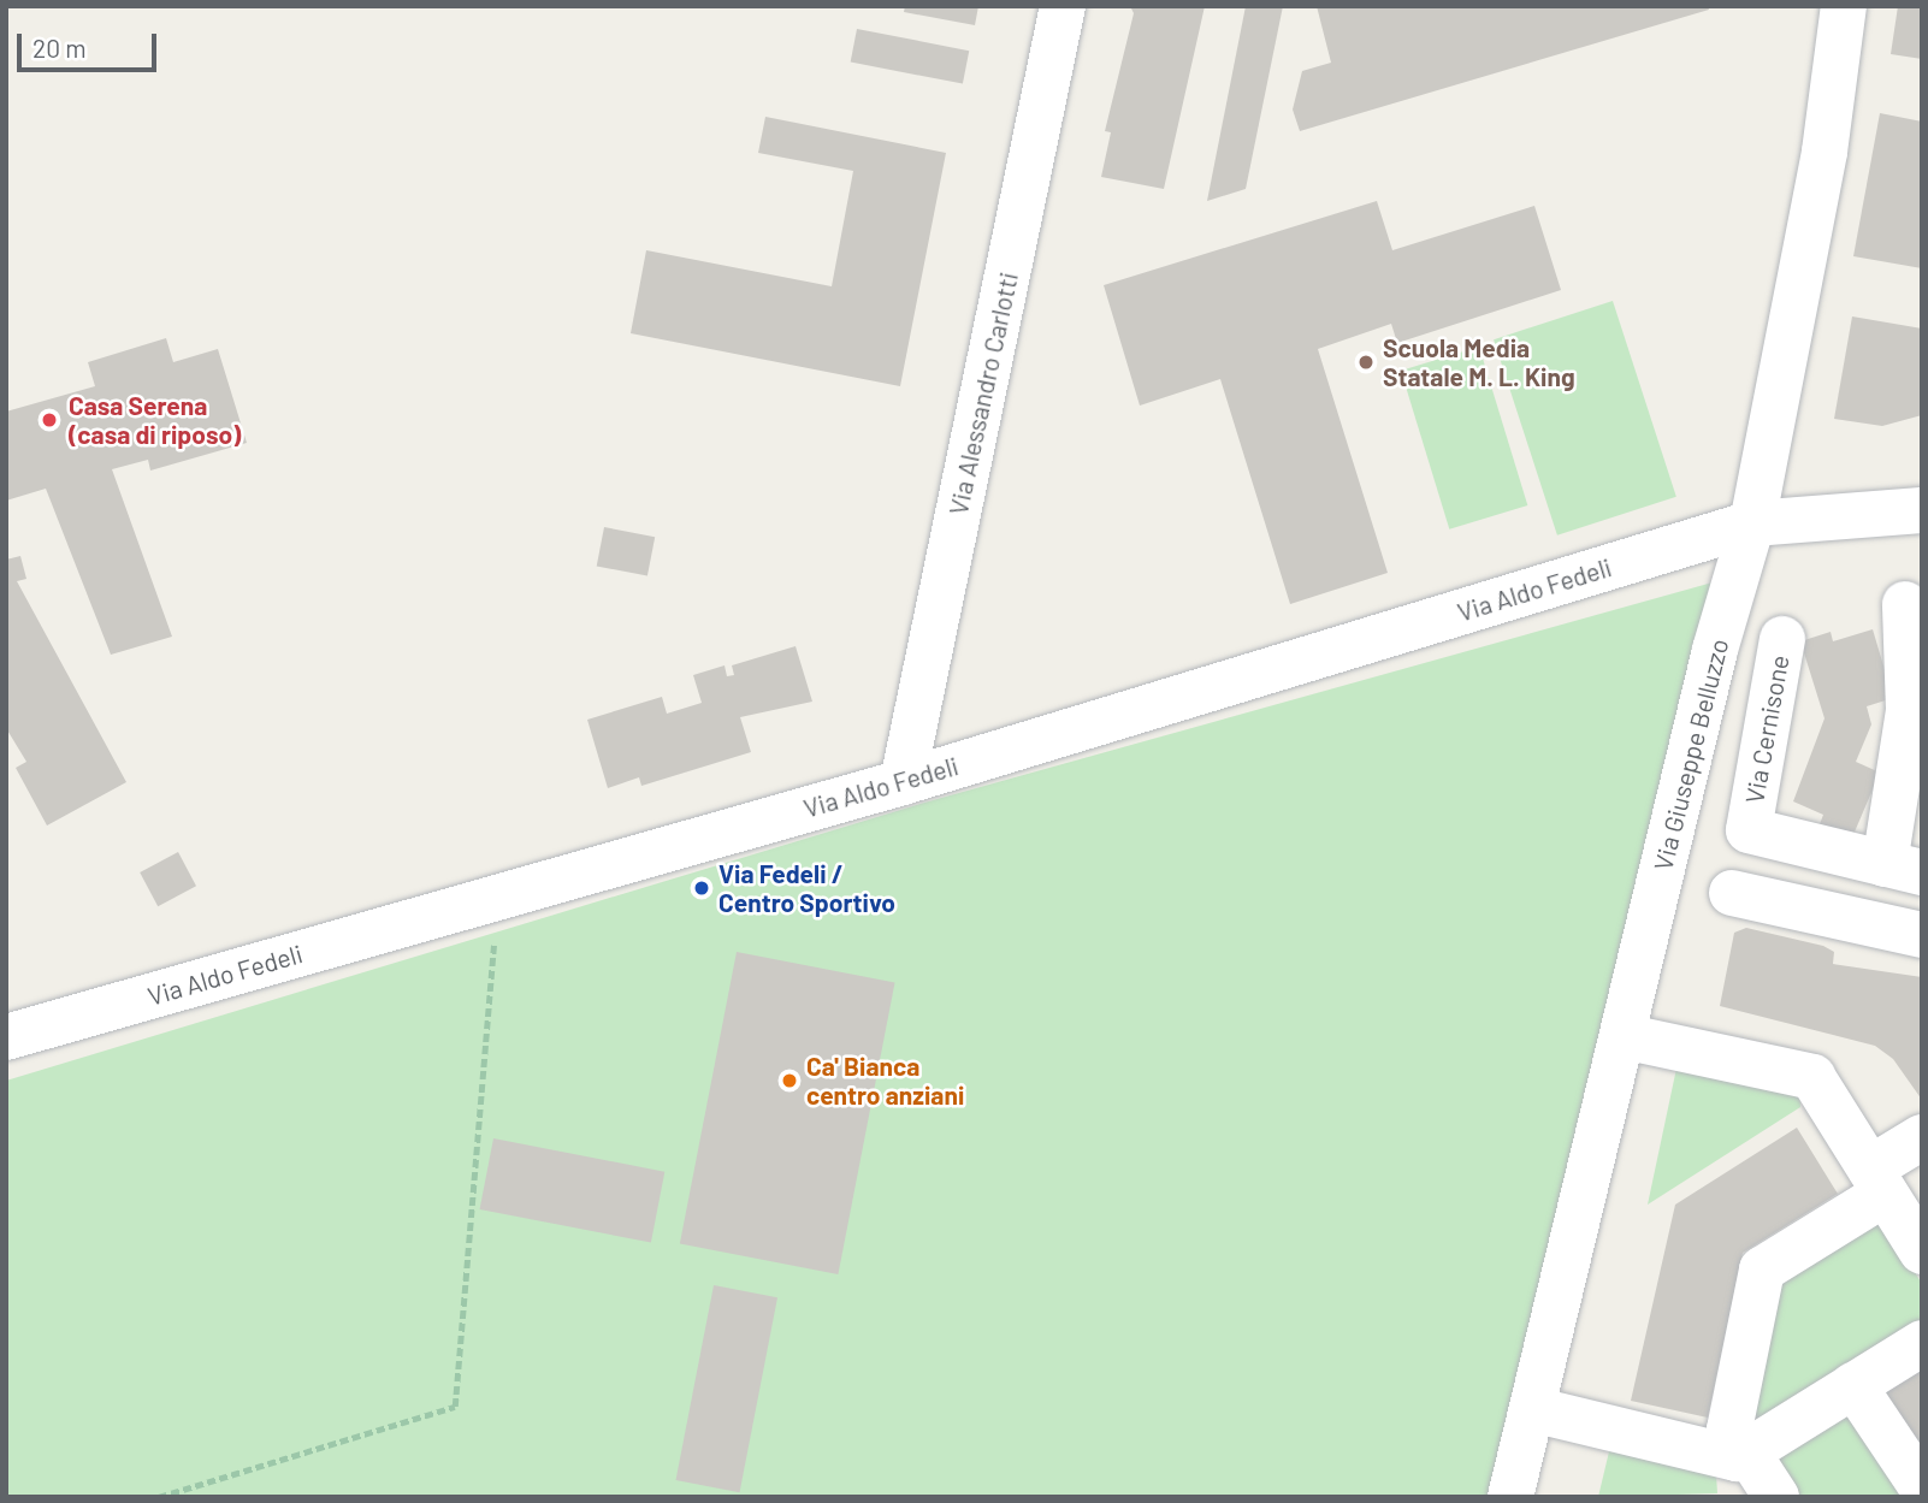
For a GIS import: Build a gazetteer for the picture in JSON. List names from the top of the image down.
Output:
{
  "streets": {
    "street": [
      "Via Alessandro Carlotti",
      "Via Aldo Fedeli",
      "Via Cernisone",
      "Via Giuseppe Belluzzo"
    ]
  },
  "crossings": [
    ["Via Alessandro Carlotti", "Via Aldo Fedeli"],
    ["Via Aldo Fedeli", "Via Giuseppe Belluzzo"]
  ],
  "places": [
    "Scuola Media Statale M. L. King",
    "Casa Serena (casa di riposo)",
    "Via Fedeli / Centro Sportivo",
    "Ca' Bianca centro anziani"
  ],
  "scale_bar": "20 m"
}
